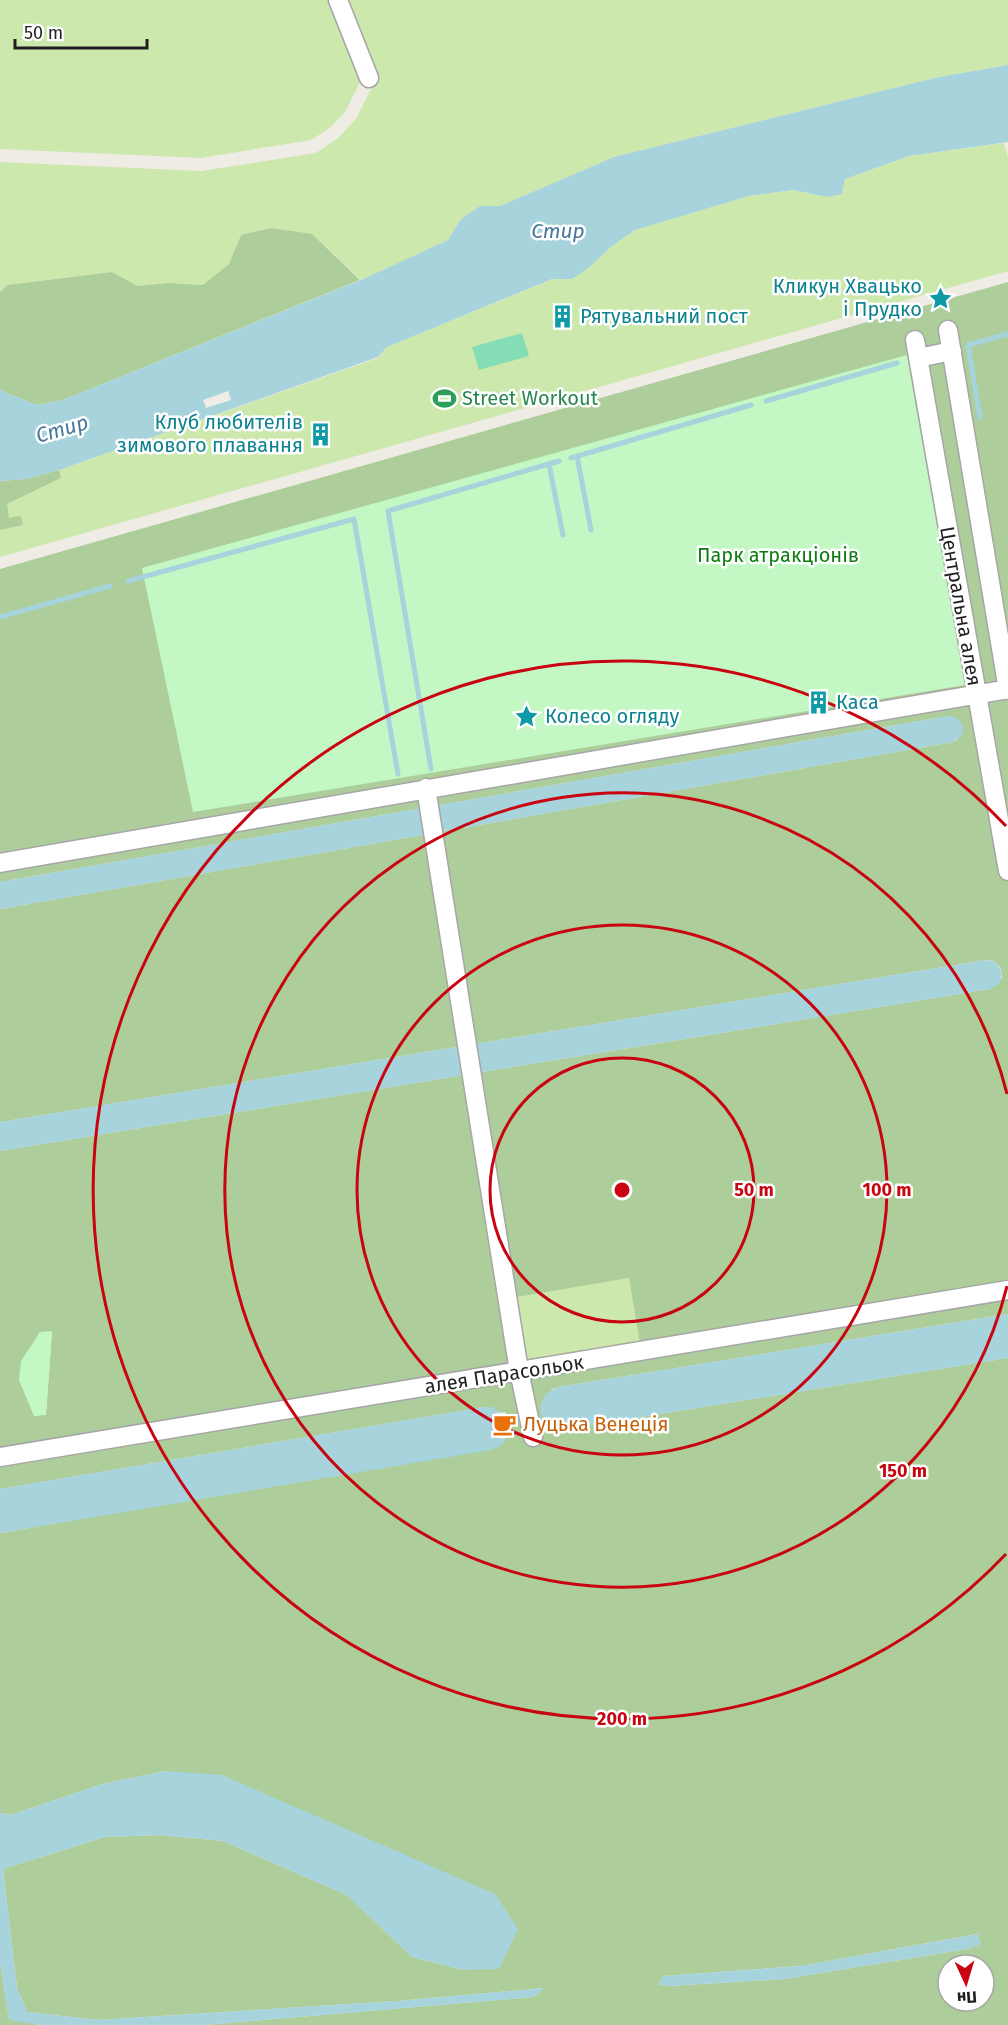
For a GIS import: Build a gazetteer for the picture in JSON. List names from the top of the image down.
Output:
{
  "streets": {
    "street": ["Центральна алея", "алея Парасольок"]
  },
  "water": ["Стир"],
  "parks": ["Парк атракціонів"],
  "places": {
    "place": ["Кликун Хвацько і Прудко", "Колесо огляду"],
    "building": ["Рятувальний пост", "Клуб любителів зимового плавання", "Каса"],
    "sports": ["Street Workout"],
    "cafe": ["Луцька Венеція"]
  },
  "scale_bar": "50 m",
  "north": "bottom",
  "rings": [
    "50 m",
    "100 m",
    "150 m",
    "200 m"
  ]
}
